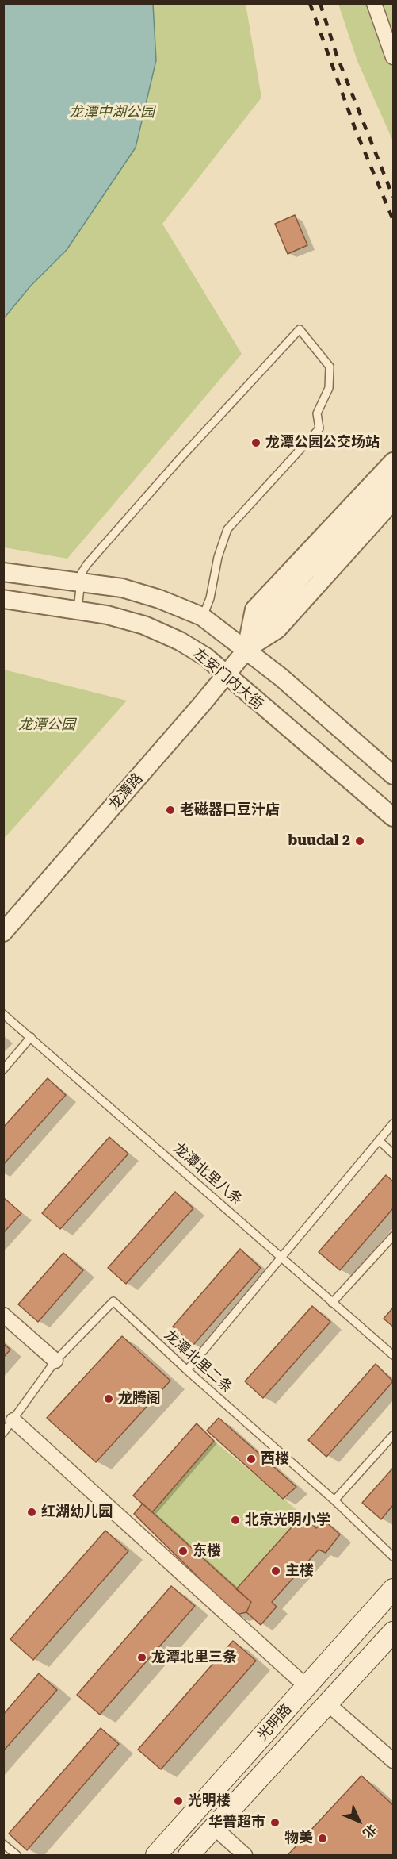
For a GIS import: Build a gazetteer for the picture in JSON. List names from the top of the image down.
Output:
{
  "streets": {
    "main road": ["光明路"],
    "street": ["左安门内大街", "龙潭路"],
    "lane": ["龙潭北里八条", "龙潭北里二条"]
  },
  "crossings": [
    ["左安门内大街", "龙潭路"]
  ],
  "parks": ["龙潭中湖公园", "龙潭公园"],
  "places": [
    "龙潭公园公交场站",
    "老磁器口豆汁店",
    "buudal 2",
    "龙腾阁",
    "西楼",
    "红湖幼儿园",
    "北京光明小学",
    "东楼",
    "主楼",
    "龙潭北里三条",
    "光明楼",
    "华普超市",
    "物美"
  ],
  "north": "bottom right"
}
